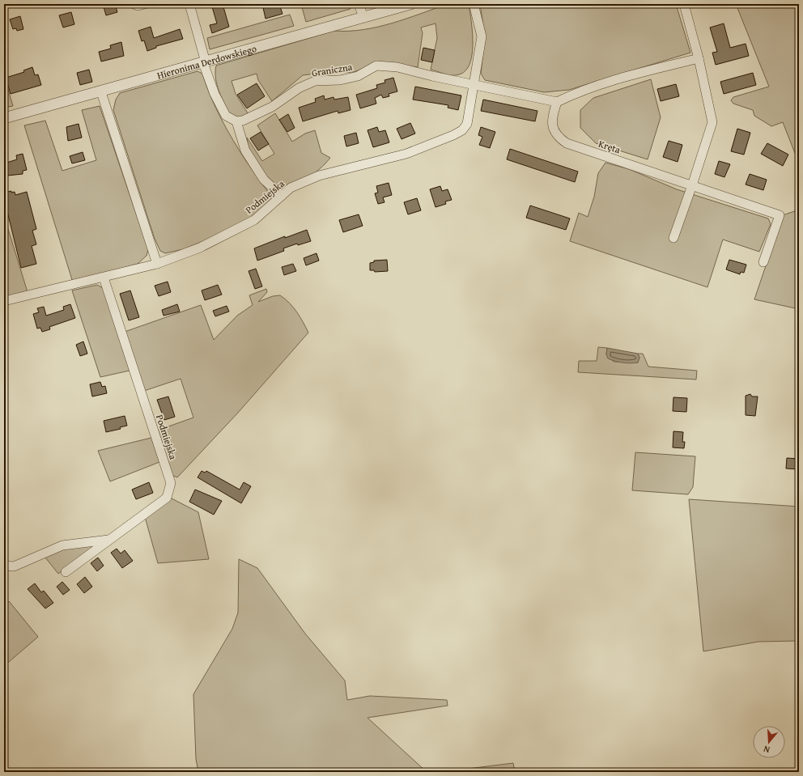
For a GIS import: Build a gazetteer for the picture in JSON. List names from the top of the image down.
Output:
{
  "streets": {
    "street": [
      "Hieronima Derdowskiego",
      "Graniczna",
      "Kręta",
      "Podmiejska"
    ]
  },
  "crossings": [
    ["Graniczna", "Podmiejska"]
  ],
  "north": "bottom"
}
